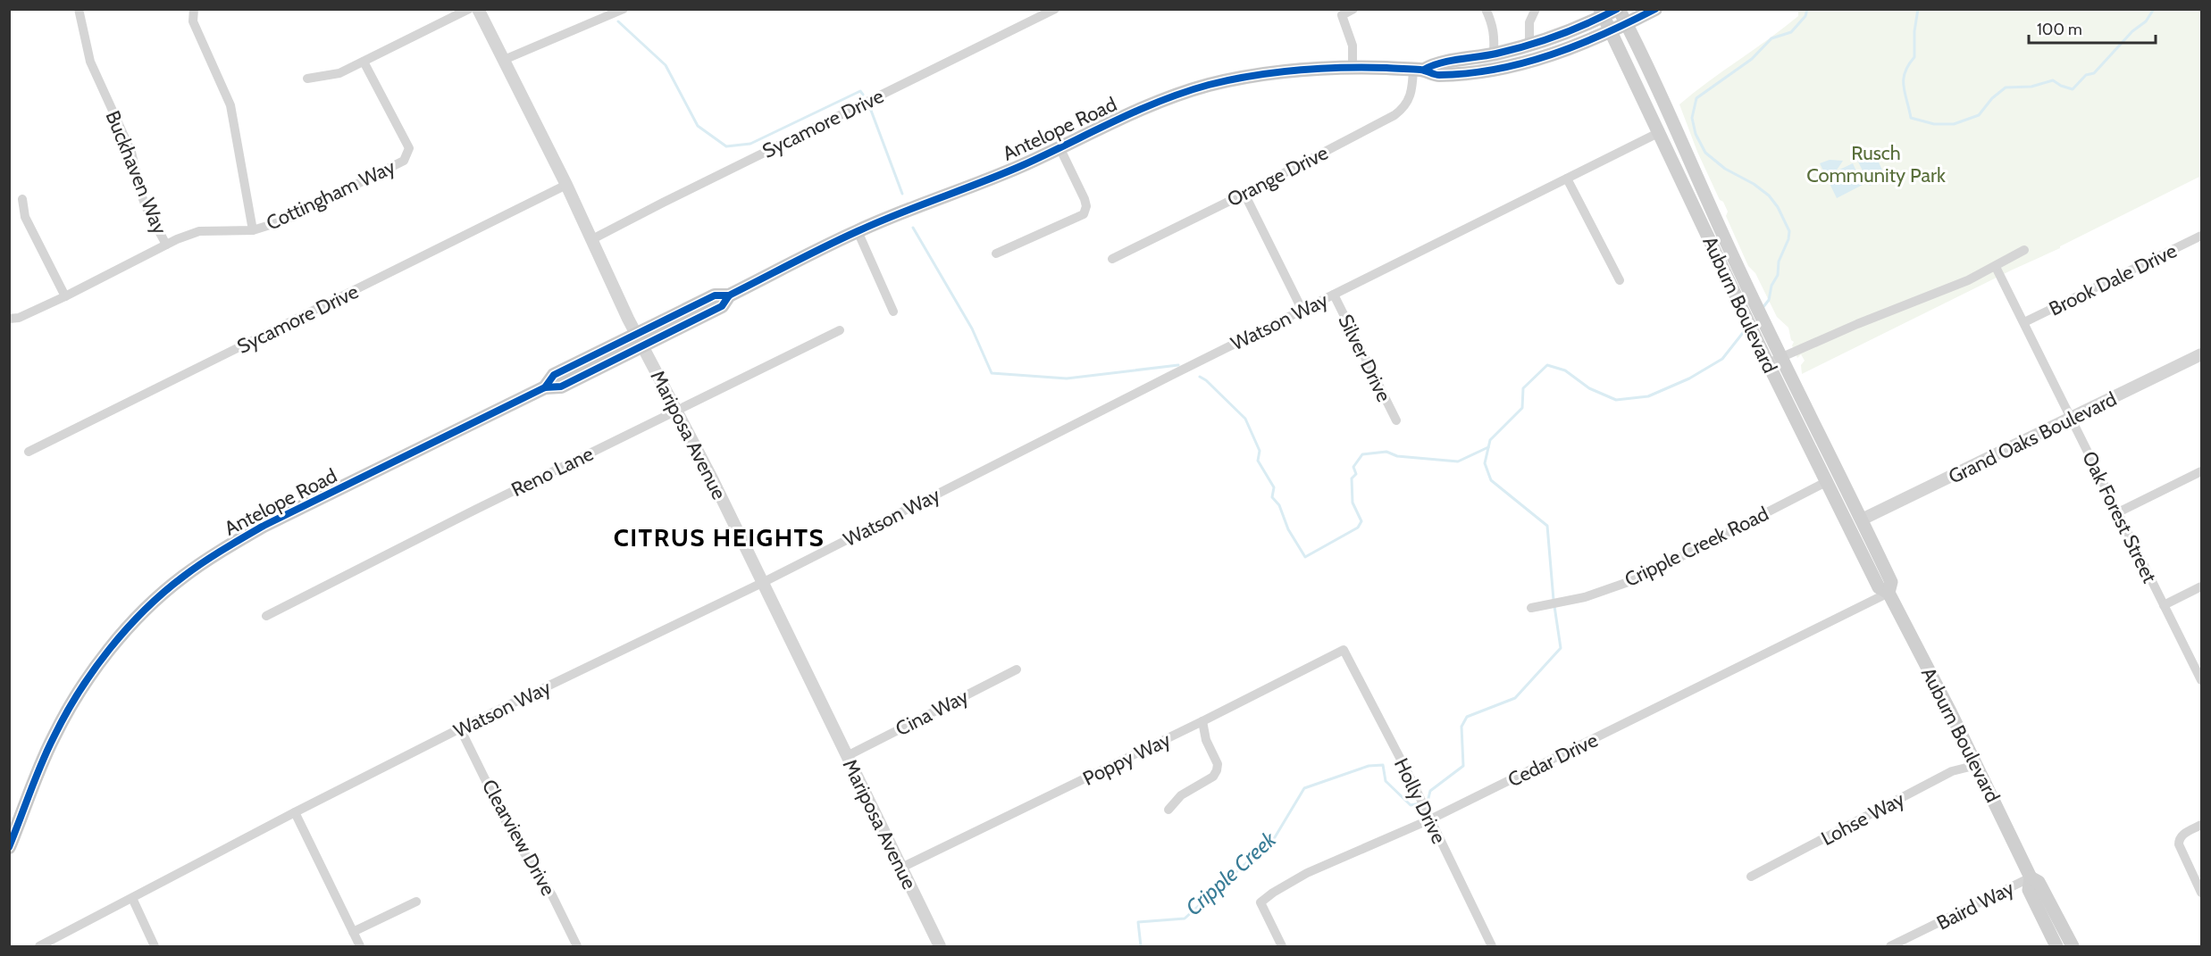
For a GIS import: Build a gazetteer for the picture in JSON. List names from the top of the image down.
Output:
{
  "streets": {
    "main road": ["Antelope Road", "Auburn Boulevard"],
    "street": [
      "Sycamore Drive",
      "Buckhaven Way",
      "Orange Drive",
      "Cottingham Way",
      "Brook Dale Drive",
      "Watson Way",
      "Silver Drive",
      "Mariposa Avenue",
      "Grand Oaks Boulevard",
      "Reno Lane",
      "Oak Forest Street",
      "Cripple Creek Road",
      "Cina Way",
      "Poppy Way",
      "Cedar Drive",
      "Holly Drive",
      "Lohse Way",
      "Clearview Drive",
      "Baird Way"
    ]
  },
  "crossings": [
    ["Sycamore Drive", "Mariposa Avenue"],
    ["Antelope Road", "Orange Drive"],
    ["Antelope Road", "Auburn Boulevard"],
    ["Antelope Road", "Mariposa Avenue"],
    ["Buckhaven Way", "Cottingham Way"],
    ["Brook Dale Drive", "Oak Forest Street"],
    ["Auburn Boulevard", "Watson Way"],
    ["Auburn Boulevard", "Grand Oaks Boulevard"],
    ["Auburn Boulevard", "Cripple Creek Road"],
    ["Auburn Boulevard", "Cedar Drive"],
    ["Auburn Boulevard", "Lohse Way"],
    ["Auburn Boulevard", "Baird Way"],
    ["Watson Way", "Silver Drive"],
    ["Watson Way", "Mariposa Avenue"],
    ["Watson Way", "Clearview Drive"],
    ["Mariposa Avenue", "Reno Lane"],
    ["Mariposa Avenue", "Cina Way"],
    ["Mariposa Avenue", "Poppy Way"],
    ["Grand Oaks Boulevard", "Oak Forest Street"],
    ["Poppy Way", "Holly Drive"],
    ["Cedar Drive", "Holly Drive"]
  ],
  "districts": ["CITRUS HEIGHTS"],
  "water": ["Cripple Creek"],
  "parks": ["Rusch Community Park"],
  "scale_bar": "100 m"
}
